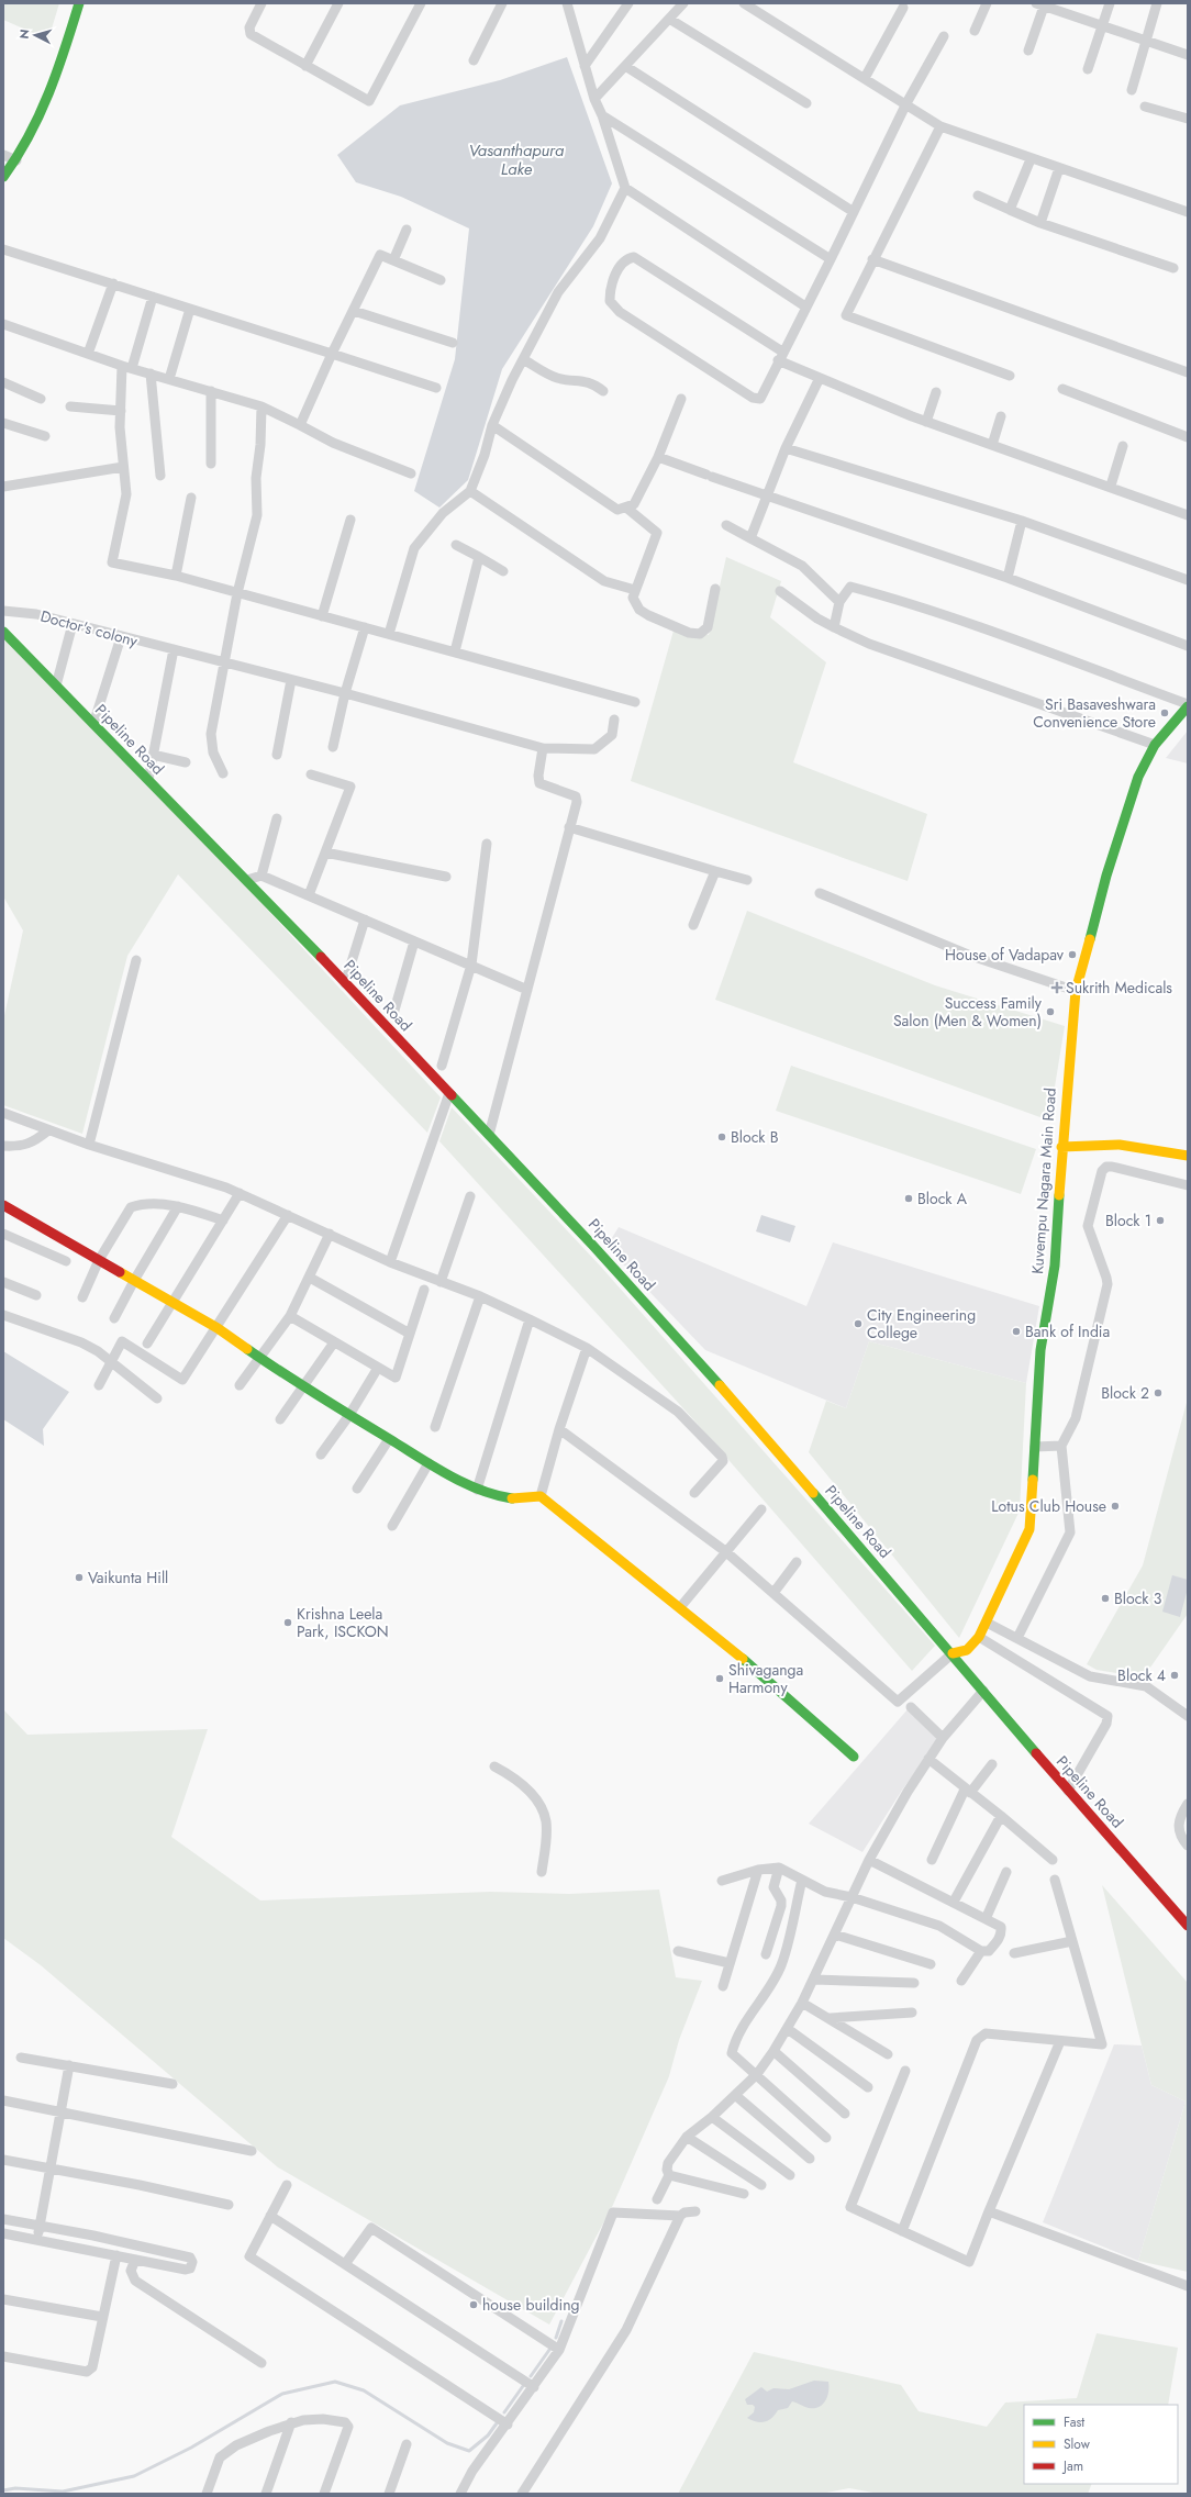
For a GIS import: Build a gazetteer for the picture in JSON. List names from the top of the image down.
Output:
{
  "streets": {
    "street": ["Doctor's colony", "Pipeline Road", "Kuvempu Nagara Main Road"]
  },
  "crossings": [
    ["Pipeline Road", "Kuvempu Nagara Main Road"]
  ],
  "water": ["Vasanthapura Lake"],
  "places": {
    "other": [
      "Sri Basaveshwara Convenience Store",
      "House of Vadapav",
      "Success Family Salon (Men & Women)",
      "Block B",
      "Block A",
      "Block 1",
      "City Engineering College",
      "Bank of India",
      "Block 2",
      "Lotus Club House",
      "Vaikunta Hill",
      "Block 3",
      "Krishna Leela Park, ISCKON",
      "Block 4",
      "Shivaganga Harmony",
      "house building"
    ],
    "health": ["Sukrith Medicals"]
  },
  "legend": ["Fast", "Slow", "Jam"],
  "north": "left"
}
